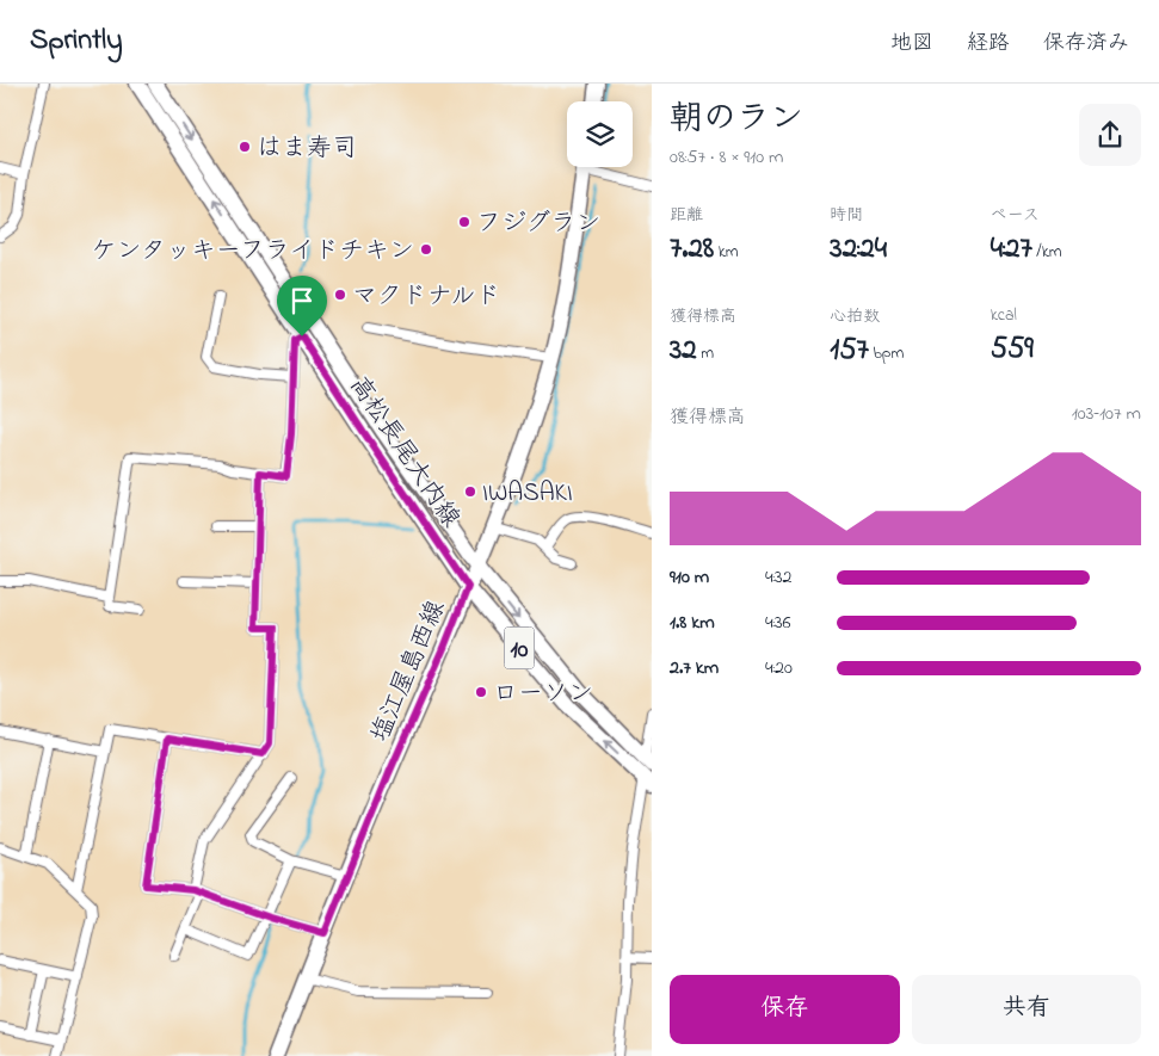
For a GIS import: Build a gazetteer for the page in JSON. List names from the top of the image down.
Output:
{
  "streets": {
    "main road": ["高松長尾大内線", "10", "塩江屋島西線"]
  },
  "crossings": [
    ["高松長尾大内線", "塩江屋島西線"]
  ],
  "places": [
    "はま寿司",
    "フジグラン",
    "ケンタッキーフライドチキン",
    "マクドナルド",
    "IWASAKI",
    "ローソン"
  ],
  "page": {
    "header": "Sprintly",
    "nav": ["地図", "経路", "保存済み"],
    "heading": ["朝のラン", "08:57 · 8 × 910 m"],
    "stats": [
      ["距離", "7.28 km"],
      ["時間", "32:24"],
      ["ペース", "4:27 /km"],
      ["獲得標高", "32 m"],
      ["心拍数", "157 bpm"],
      ["kcal", "559"]
    ],
    "chart": ["獲得標高", "103–107 m"],
    "list": [
      {
        "name": "910 m",
        "note": "4:32"
      },
      {
        "name": "1.8 km",
        "note": "4:36"
      },
      {
        "name": "2.7 km",
        "note": "4:20"
      }
    ],
    "buttons": ["保存", "共有"]
  }
}
